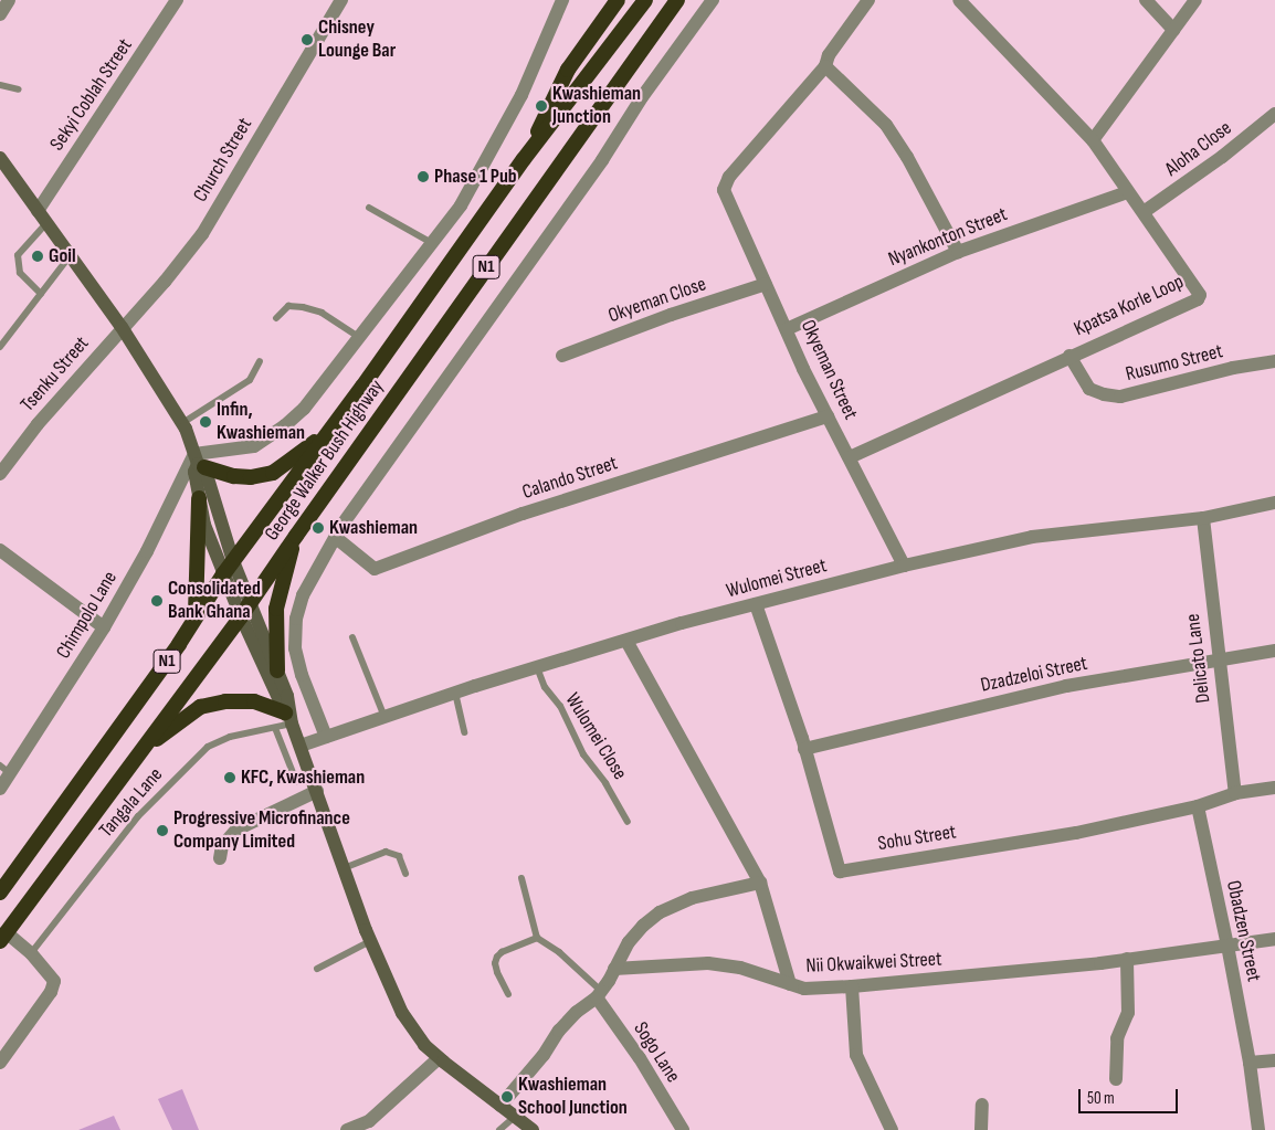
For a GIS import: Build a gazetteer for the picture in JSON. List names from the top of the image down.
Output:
{
  "streets": {
    "highway": ["N1", "George Walker Bush Highway"],
    "street": [
      "Sekyi Coblah Street",
      "Aloha Close",
      "Church Street",
      "Nyankonton Street",
      "Okyeman Close",
      "Kpatsa Korle Loop",
      "Rusumo Street",
      "Okyeman Street",
      "Tsenku Street",
      "Calando Street",
      "Wulomei Street",
      "Chimpolo Lane",
      "Delicato Lane",
      "Dzadzeloi Street",
      "Sohu Street",
      "Obadzen Street",
      "Nii Okwaikwei Street",
      "Sogo Lane"
    ],
    "lane": ["Wulomei Close", "Tangala Lane"]
  },
  "crossings": [
    ["Aloha Close", "Kpatsa Korle Loop"],
    ["Church Street", "Tsenku Street"],
    ["Nyankonton Street", "Kpatsa Korle Loop"],
    ["Nyankonton Street", "Okyeman Street"],
    ["Okyeman Close", "Okyeman Street"],
    ["Kpatsa Korle Loop", "Rusumo Street"],
    ["Kpatsa Korle Loop", "Okyeman Street"],
    ["Okyeman Street", "Calando Street"],
    ["Okyeman Street", "Wulomei Street"],
    ["Wulomei Street", "Delicato Lane"],
    ["Wulomei Street", "Wulomei Close"],
    ["Wulomei Street", "Sohu Street"],
    ["Wulomei Street", "Nii Okwaikwei Street"],
    ["Delicato Lane", "Dzadzeloi Street"],
    ["Delicato Lane", "Sohu Street"],
    ["Dzadzeloi Street", "Sohu Street"],
    ["Sohu Street", "Obadzen Street"],
    ["Obadzen Street", "Nii Okwaikwei Street"]
  ],
  "places": [
    "Chisney Lounge Bar",
    "Kwashieman Junction",
    "Phase 1 Pub",
    "Goil",
    "Infin, Kwashieman",
    "Kwashieman",
    "Consolidated Bank Ghana",
    "KFC, Kwashieman",
    "Progressive Microfinance Company Limited",
    "Kwashieman School Junction"
  ],
  "scale_bar": "50 m"
}
